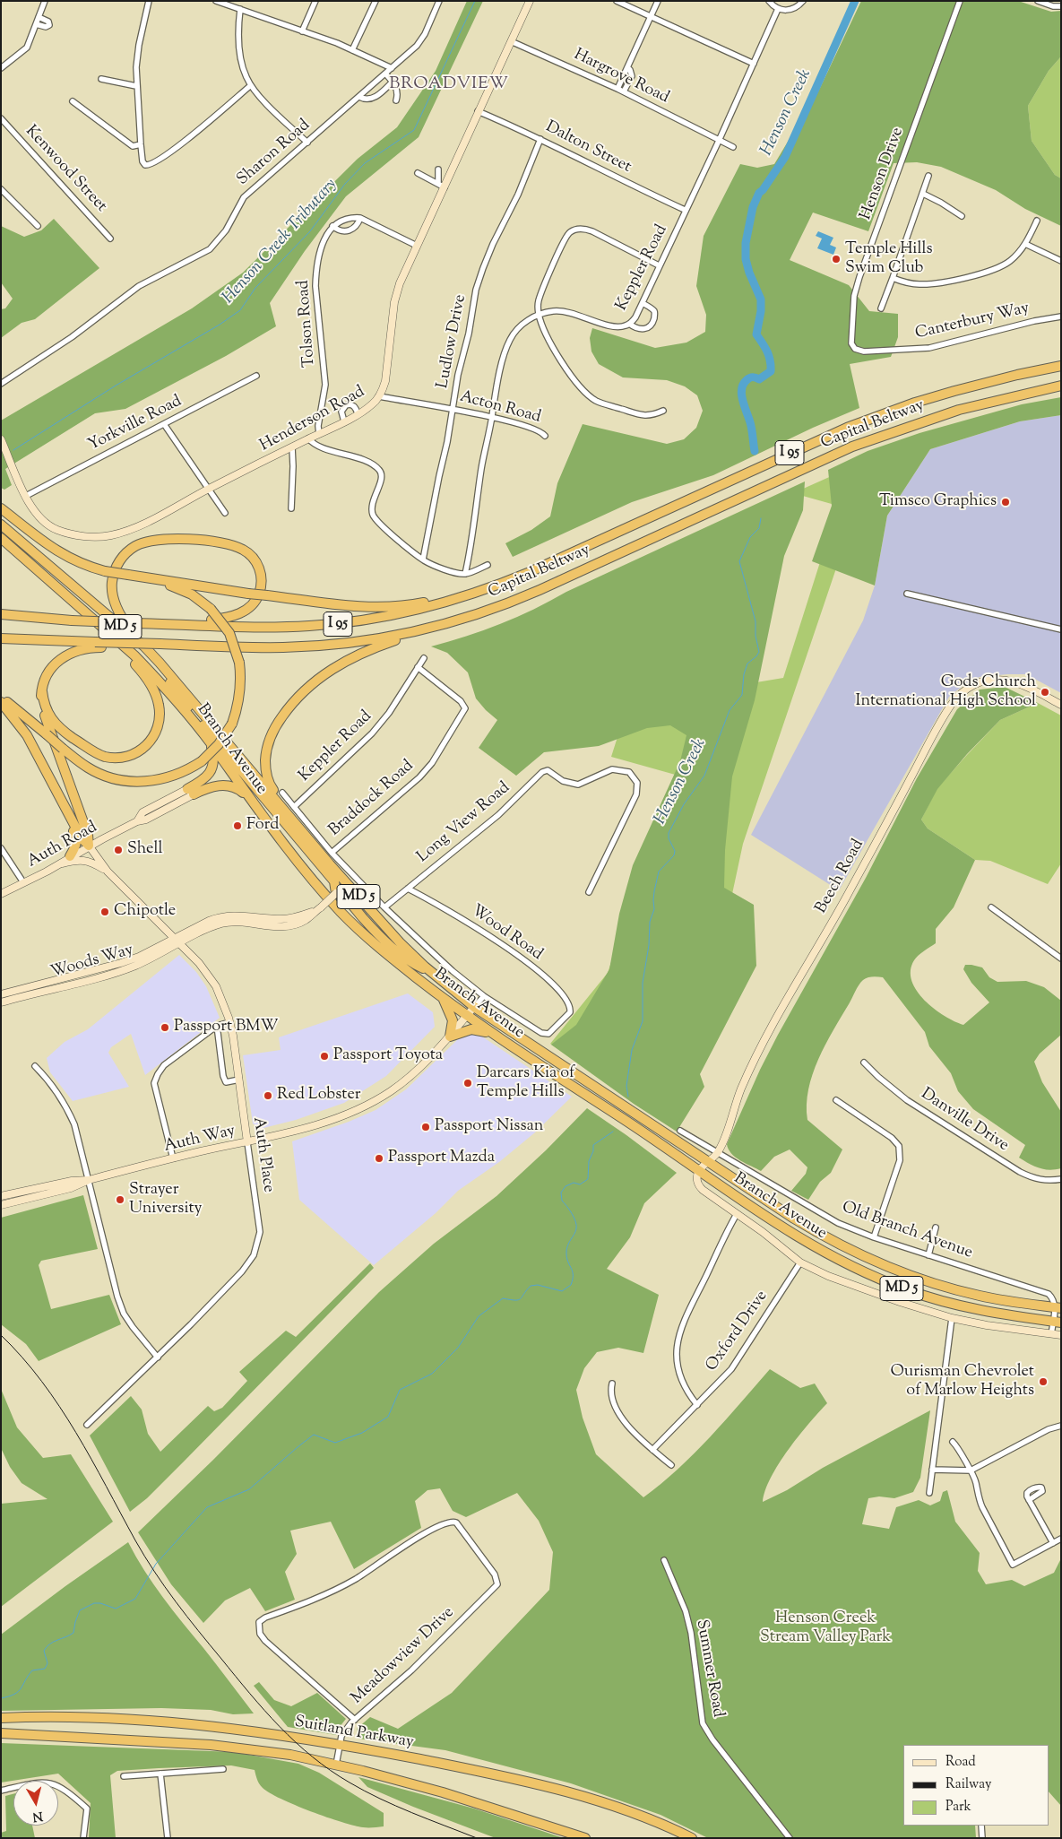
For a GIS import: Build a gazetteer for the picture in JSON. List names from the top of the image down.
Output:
{
  "streets": {
    "highway": [
      "Capital Beltway",
      "I 95",
      "MD 5",
      "Branch Avenue",
      "Suitland Parkway"
    ],
    "street": [
      "Hargrove Road",
      "Dalton Street",
      "Sharon Road",
      "Kenwood Street",
      "Henson Drive",
      "Keppler Road",
      "Canterbury Way",
      "Tolson Road",
      "Ludlow Drive",
      "Acton Road",
      "Henderson Road",
      "Yorkville Road",
      "Braddock Road",
      "Long View Road",
      "Auth Road",
      "Beech Road",
      "Wood Road",
      "Woods Way",
      "Danville Drive",
      "Auth Way",
      "Auth Place",
      "Old Branch Avenue",
      "Oxford Drive",
      "Meadowview Drive",
      "Summer Road"
    ]
  },
  "crossings": [
    ["Hargrove Road", "Keppler Road"],
    ["Hargrove Road", "Henderson Road"],
    ["Dalton Street", "Keppler Road"],
    ["Dalton Street", "Ludlow Drive"],
    ["Dalton Street", "Henderson Road"],
    ["Henson Drive", "Canterbury Way"],
    ["Keppler Road", "Acton Road"],
    ["Keppler Road", "Branch Avenue"],
    ["Keppler Road", "Braddock Road"],
    ["Tolson Road", "Henderson Road"],
    ["Ludlow Drive", "Acton Road"],
    ["Acton Road", "Henderson Road"],
    ["Henderson Road", "Yorkville Road"],
    ["Branch Avenue", "Beech Road"],
    ["Branch Avenue", "Auth Way"],
    ["Branch Avenue", "Old Branch Avenue"],
    ["Long View Road", "Wood Road"],
    ["Auth Road", "Auth Place"],
    ["Beech Road", "Old Branch Avenue"],
    ["Wood Road", "Auth Way"],
    ["Woods Way", "Auth Place"],
    ["Auth Way", "Auth Place"],
    ["Meadowview Drive", "Suitland Parkway"]
  ],
  "districts": ["BROADVIEW"],
  "water": ["Henson Creek", "Henson Creek Tributary"],
  "parks": ["Henson Creek Stream Valley Park"],
  "places": [
    "Temple Hills Swim Club",
    "Timsco Graphics",
    "Gods Church International High School",
    "Ford",
    "Shell",
    "Chipotle",
    "Passport BMW",
    "Passport Toyota",
    "Darcars Kia of Temple Hills",
    "Red Lobster",
    "Passport Nissan",
    "Passport Mazda",
    "Strayer University",
    "Ourisman Chevrolet of Marlow Heights"
  ],
  "legend": ["Road", "Railway", "Park"],
  "north": "bottom"
}
